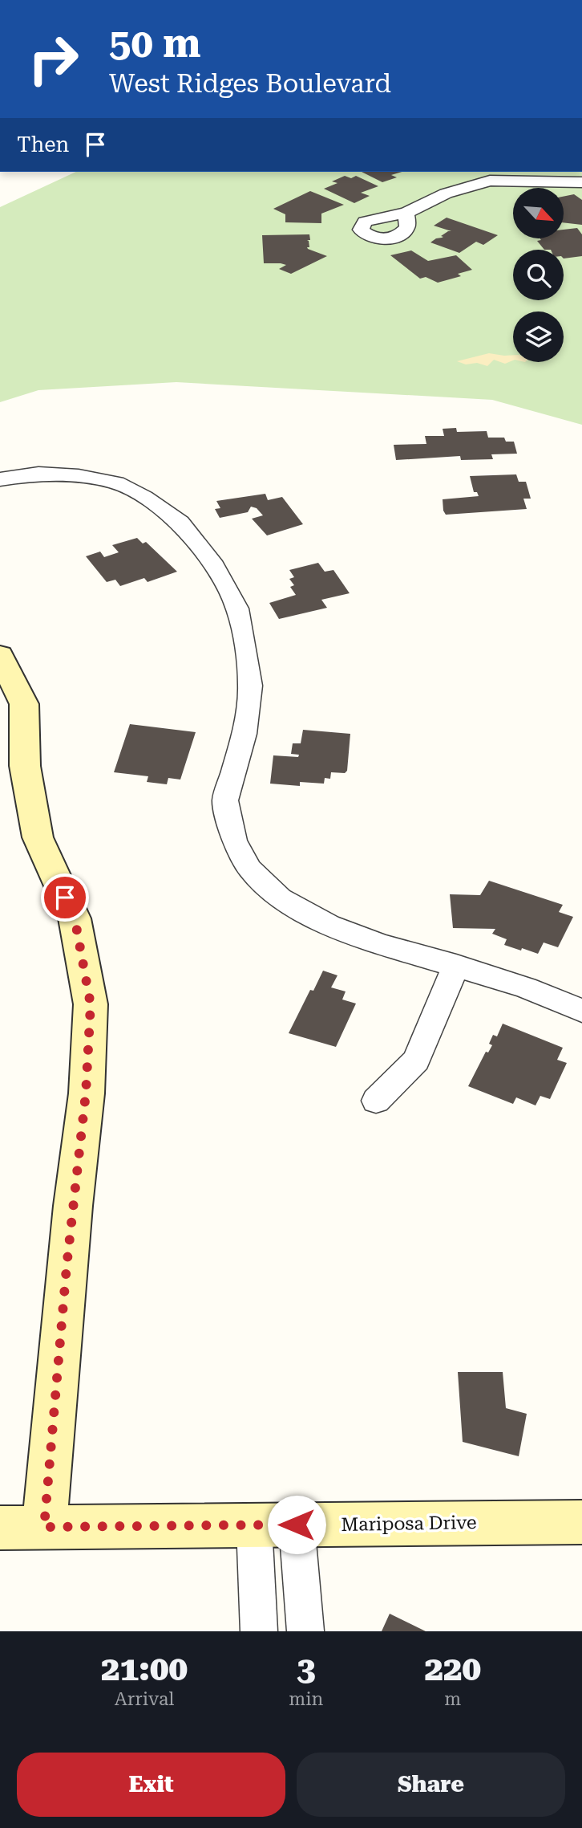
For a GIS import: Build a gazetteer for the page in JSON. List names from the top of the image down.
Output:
{
  "streets": {
    "street": ["Mariposa Drive"]
  },
  "north": "bottom right",
  "page": {
    "turn": ["50 m", "West Ridges Boulevard"],
    "then": "Then",
    "eta": [
      "21:00",
      "Arrival",
      "3",
      "min",
      "220",
      "m"
    ],
    "buttons": ["Exit", "Share"]
  }
}
